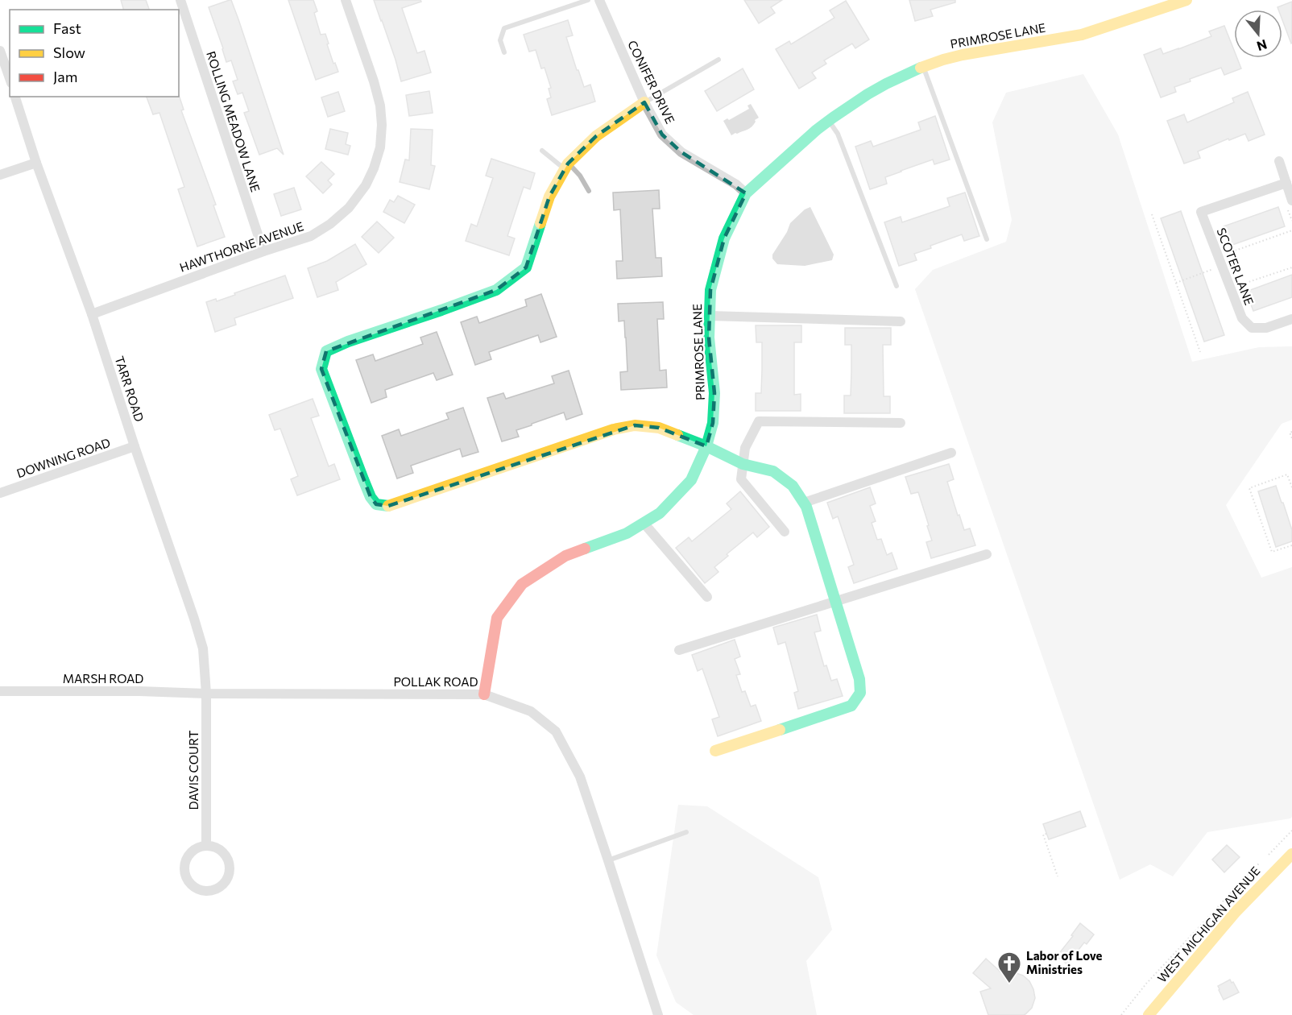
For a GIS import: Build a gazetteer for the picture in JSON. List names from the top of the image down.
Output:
{
  "streets": {
    "main road": ["PRIMROSE LANE", "WEST MICHIGAN AVENUE"],
    "street": [
      "CONIFER DRIVE",
      "ROLLING MEADOW LANE",
      "HAWTHORNE AVENUE",
      "SCOTER LANE",
      "TARR ROAD",
      "DOWNING ROAD",
      "MARSH ROAD",
      "POLLAK ROAD",
      "DAVIS COURT"
    ]
  },
  "crossings": [
    ["PRIMROSE LANE", "CONIFER DRIVE"],
    ["PRIMROSE LANE", "POLLAK ROAD"],
    ["ROLLING MEADOW LANE", "HAWTHORNE AVENUE"],
    ["HAWTHORNE AVENUE", "TARR ROAD"],
    ["TARR ROAD", "DOWNING ROAD"],
    ["TARR ROAD", "MARSH ROAD"],
    ["TARR ROAD", "POLLAK ROAD"],
    ["TARR ROAD", "DAVIS COURT"],
    ["MARSH ROAD", "POLLAK ROAD"],
    ["MARSH ROAD", "DAVIS COURT"],
    ["POLLAK ROAD", "DAVIS COURT"]
  ],
  "places": {
    "church": ["Labor of Love Ministries"]
  },
  "legend": ["Fast", "Slow", "Jam"],
  "north": "bottom"
}
